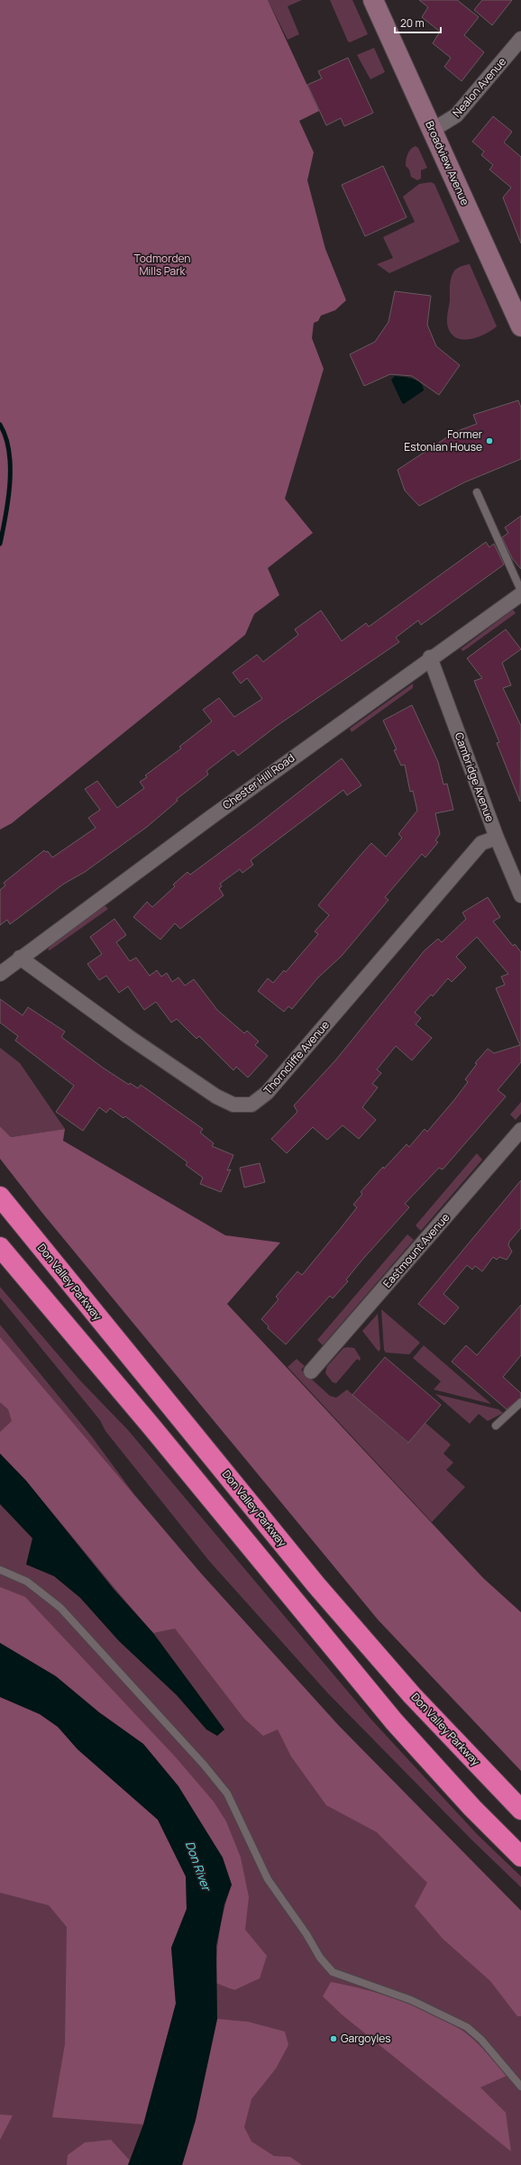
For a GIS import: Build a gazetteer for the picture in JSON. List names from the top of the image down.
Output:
{
  "streets": {
    "highway": ["Don Valley Parkway"],
    "main road": ["Broadview Avenue"],
    "street": [
      "Nealon Avenue",
      "Cambridge Avenue",
      "Chester Hill Road",
      "Thorncliffe Avenue",
      "Eastmount Avenue"
    ]
  },
  "crossings": [
    ["Nealon Avenue", "Broadview Avenue"],
    ["Cambridge Avenue", "Chester Hill Road"],
    ["Cambridge Avenue", "Thorncliffe Avenue"],
    ["Chester Hill Road", "Thorncliffe Avenue"]
  ],
  "water": ["Don River"],
  "parks": ["Todmorden Mills Park"],
  "places": ["Former Estonian House", "Gargoyles"],
  "scale_bar": "20 m"
}
